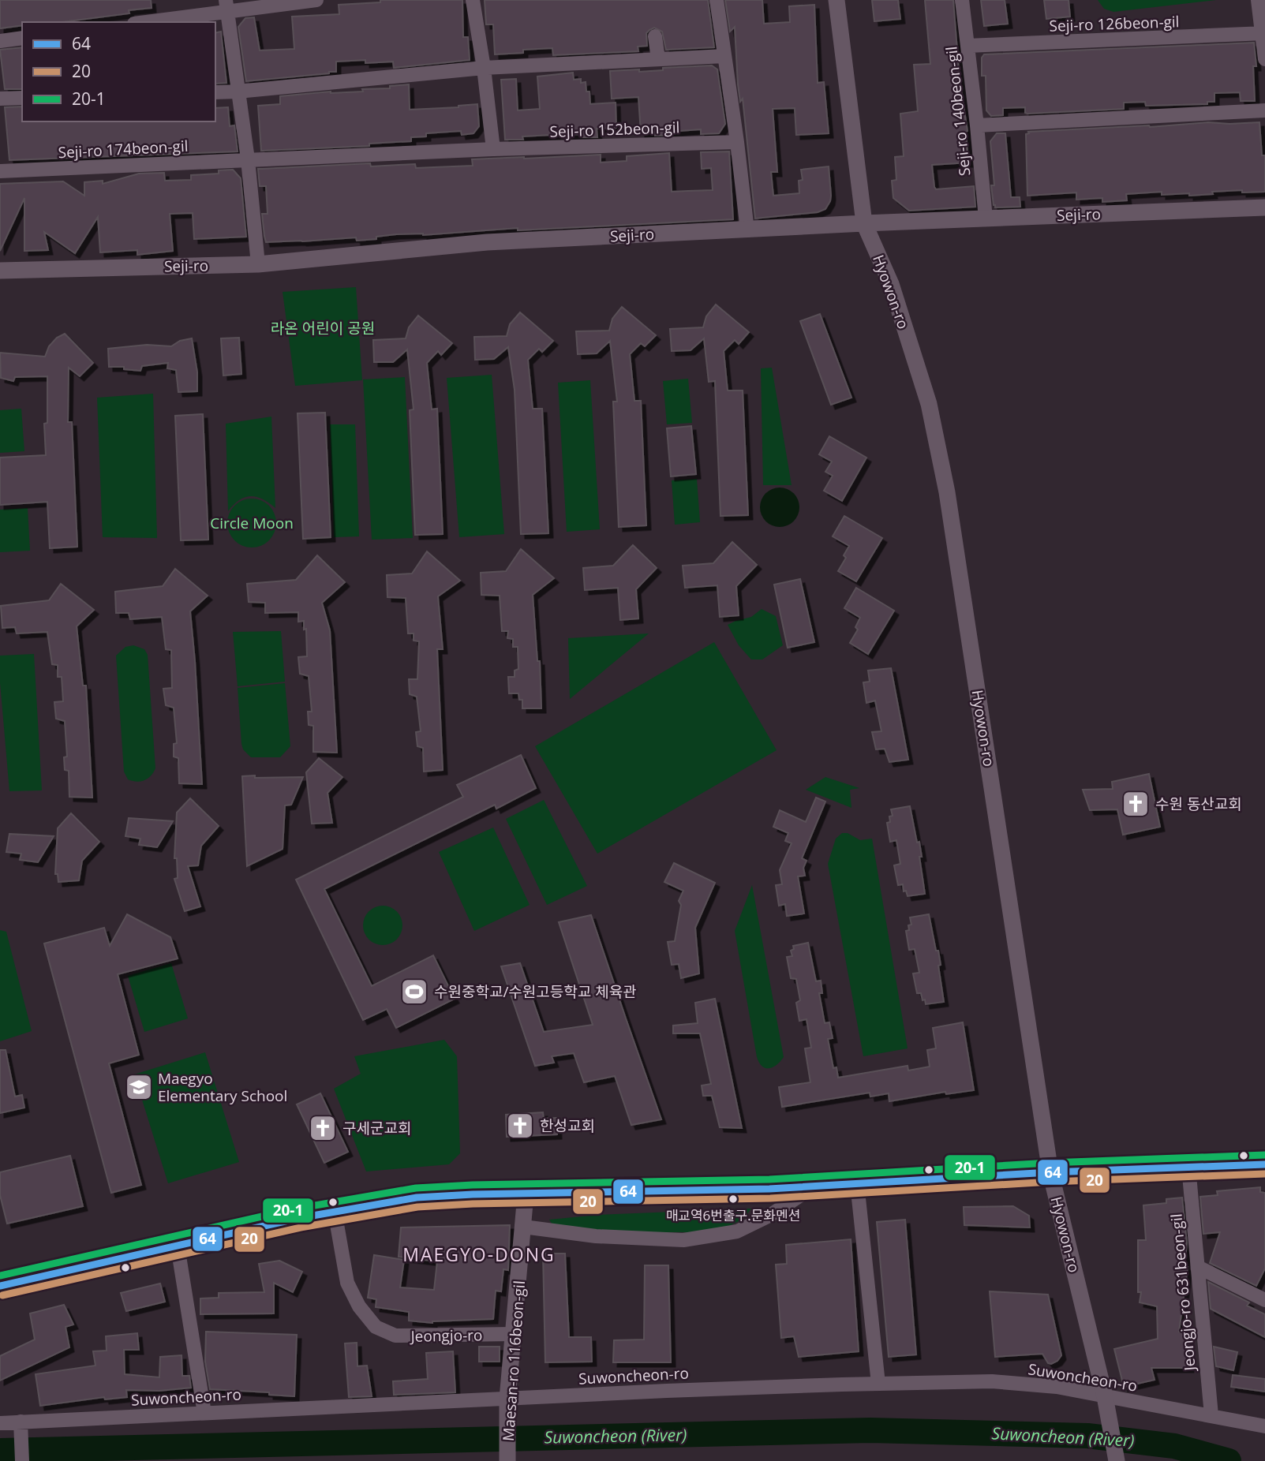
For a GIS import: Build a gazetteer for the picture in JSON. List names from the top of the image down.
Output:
{
  "streets": {
    "street": [
      "Seji-ro 126beon-gil",
      "Seji-ro 140beon-gil",
      "Seji-ro 152beon-gil",
      "Seji-ro 174beon-gil",
      "Seji-ro",
      "Hyowon-ro",
      "Jeongjo-ro 631beon-gil",
      "Jeongjo-ro",
      "Maesan-ro 116beon-gil",
      "Suwoncheon-ro"
    ]
  },
  "crossings": [
    ["Seji-ro 126beon-gil", "Seji-ro 140beon-gil"],
    ["Seji-ro 140beon-gil", "Seji-ro"],
    ["Seji-ro 152beon-gil", "Seji-ro 174beon-gil"],
    ["Seji-ro", "Hyowon-ro"],
    ["Hyowon-ro", "Suwoncheon-ro"],
    ["Jeongjo-ro 631beon-gil", "Suwoncheon-ro"],
    ["Jeongjo-ro", "Maesan-ro 116beon-gil"],
    ["Maesan-ro 116beon-gil", "Suwoncheon-ro"]
  ],
  "districts": ["MAEGYO-DONG"],
  "water": ["Suwoncheon (River)"],
  "parks": ["라온 어린이 공원", "Circle Moon"],
  "places": {
    "church": ["수원 동산교회", "한성교회", "구세군교회"],
    "sports": ["수원중학교/수원고등학교 체육관"],
    "school or university": ["Maegyo Elementary School"],
    "other": ["매교역6번출구.문화멘션"]
  },
  "lines": ["transit line 20-1", "transit line 64", "transit line 20"],
  "legend": ["64", "20", "20-1"]
}
